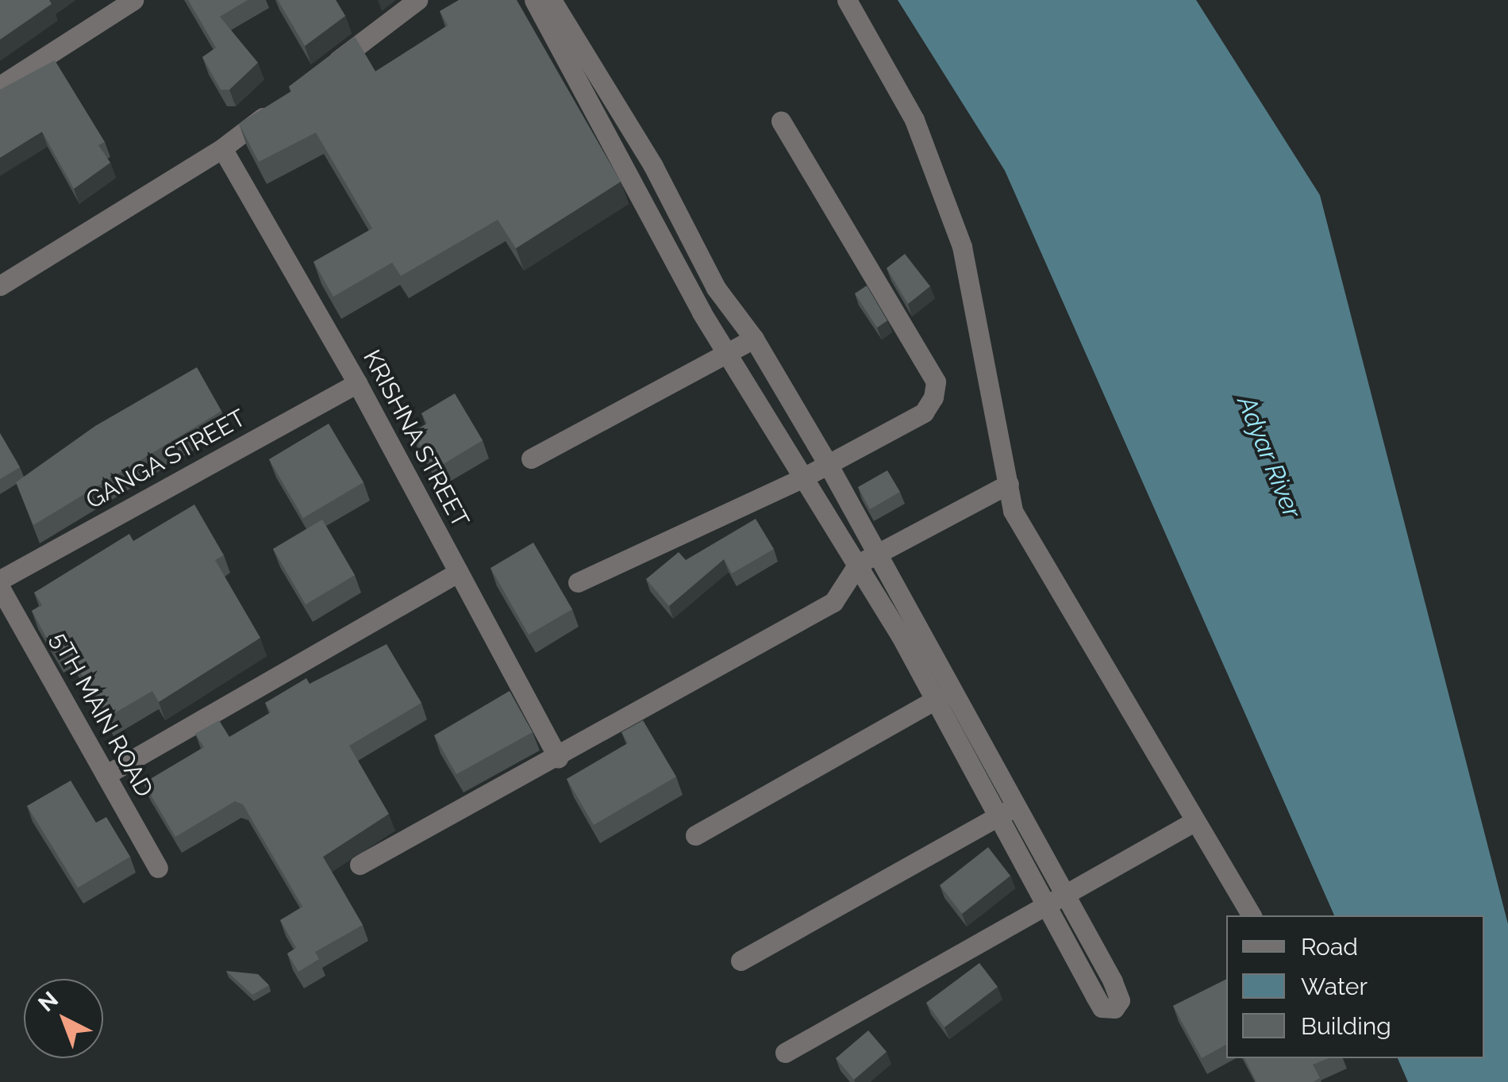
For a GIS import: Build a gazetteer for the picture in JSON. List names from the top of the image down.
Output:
{
  "streets": {
    "street": ["KRISHNA STREET", "GANGA STREET", "5TH MAIN ROAD"]
  },
  "crossings": [
    ["KRISHNA STREET", "GANGA STREET"]
  ],
  "water": ["Adyar River"],
  "legend": ["Road", "Water", "Building"],
  "north": "top left"
}
